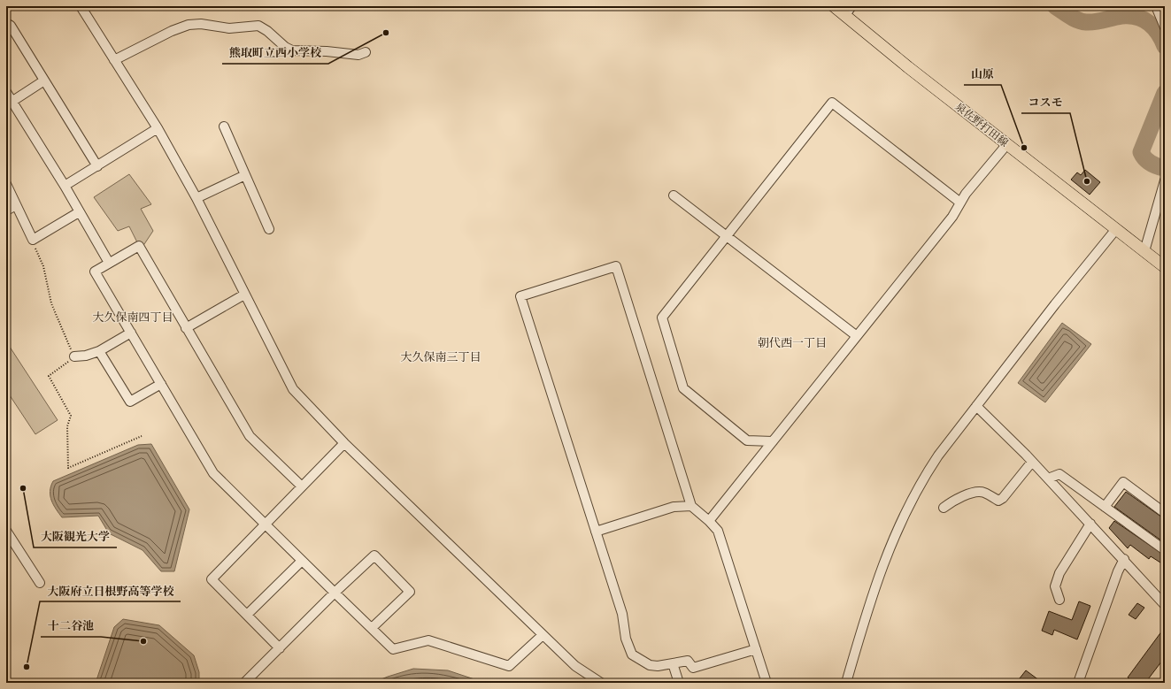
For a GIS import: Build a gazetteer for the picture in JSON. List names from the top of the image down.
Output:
{
  "streets": {
    "main road": ["泉佐野打田線"]
  },
  "districts": ["大久保南四丁目", "朝代西一丁目", "大久保南三丁目"],
  "places": [
    "熊取町立西小学校",
    "山原",
    "コスモ",
    "大阪観光大学",
    "十二谷池",
    "大阪府立日根野高等学校"
  ]
}
